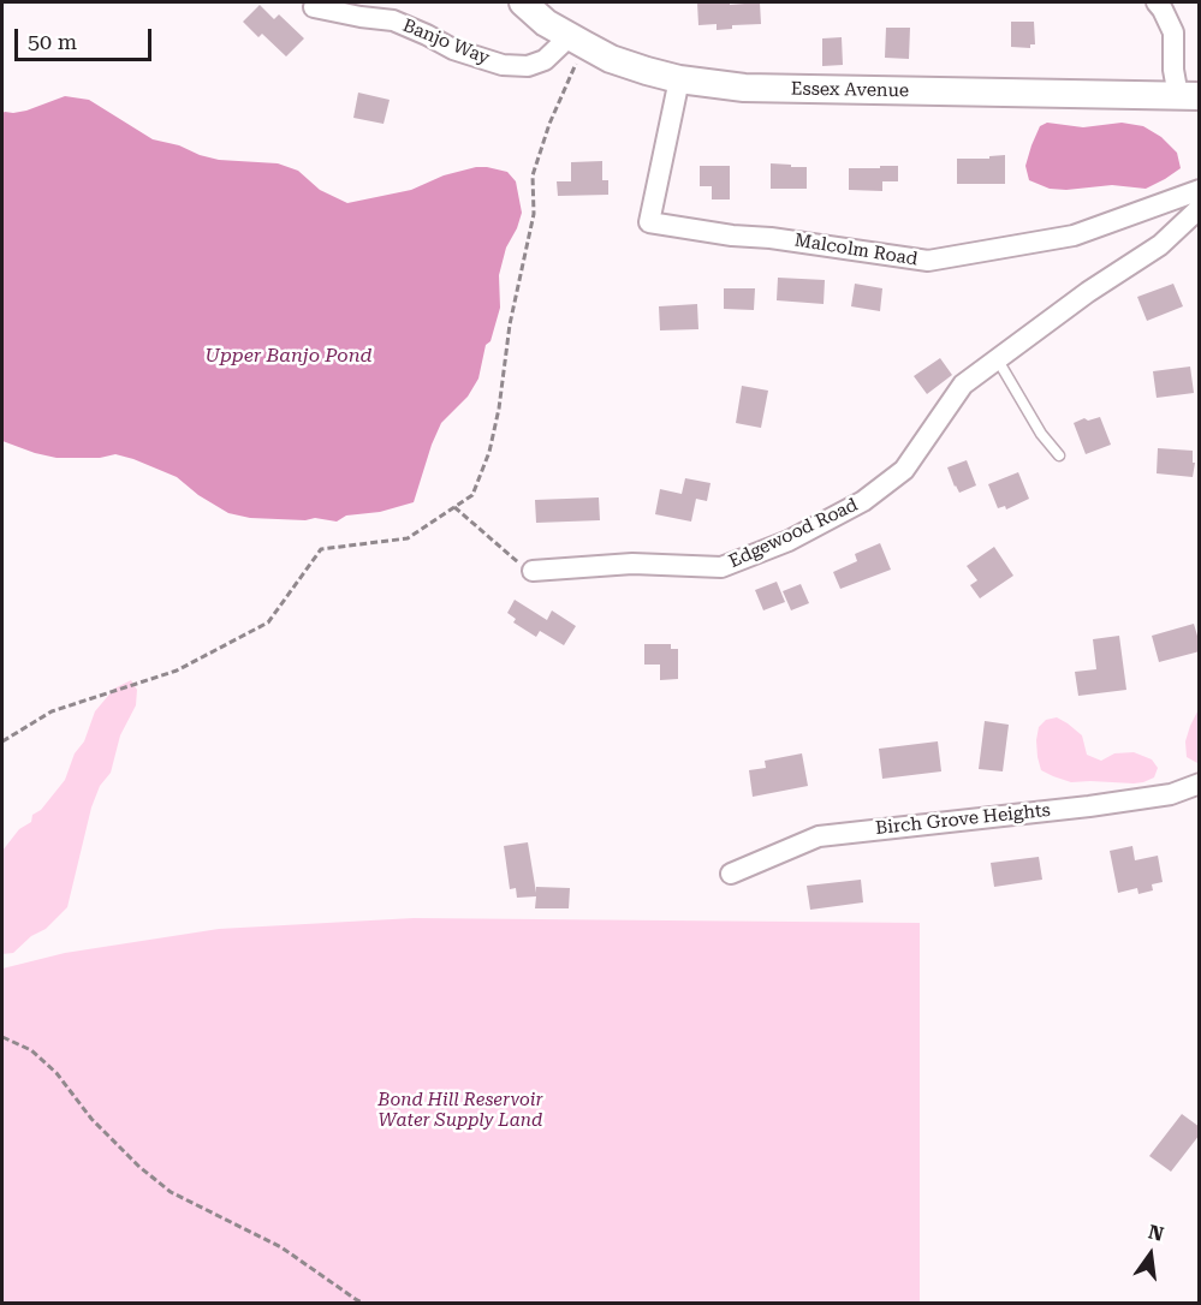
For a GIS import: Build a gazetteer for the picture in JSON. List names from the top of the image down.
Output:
{
  "streets": {
    "street": [
      "Banjo Way",
      "Essex Avenue",
      "Malcolm Road",
      "Edgewood Road",
      "Birch Grove Heights"
    ]
  },
  "crossings": [
    ["Banjo Way", "Essex Avenue"],
    ["Essex Avenue", "Malcolm Road"]
  ],
  "water": ["Upper Banjo Pond"],
  "parks": ["Bond Hill Reservoir Water Supply Land"],
  "scale_bar": "50 m",
  "north": "top"
}
